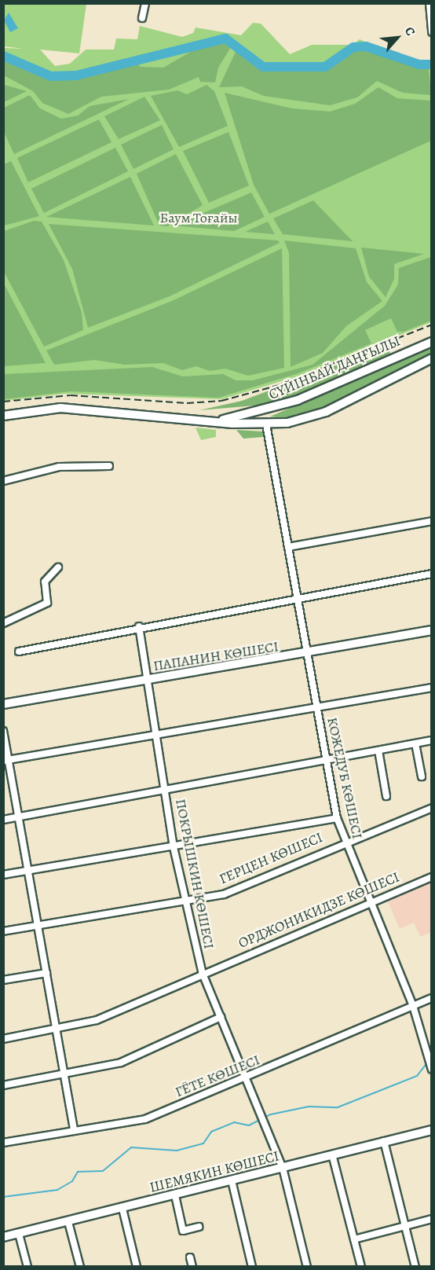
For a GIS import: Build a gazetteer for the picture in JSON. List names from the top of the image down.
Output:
{
  "streets": {
    "main road": ["СҮЙІНБАЙ ДАҢҒЫЛЫ", "ПАПАНИН КӨШЕСІ", "ШЕМЯКИН КӨШЕСІ"],
    "street": [
      "КОЖЕДУБ КӨШЕСІ",
      "ГЕРЦЕН КӨШЕСІ",
      "ПОКРЫШКИН КӨШЕСІ",
      "ОРДЖОНИКИДЗЕ КӨШЕСІ",
      "ГЁТЕ КӨШЕСІ"
    ]
  },
  "crossings": [
    ["СҮЙІНБАЙ ДАҢҒЫЛЫ", "КОЖЕДУБ КӨШЕСІ"],
    ["ПАПАНИН КӨШЕСІ", "КОЖЕДУБ КӨШЕСІ"],
    ["ПАПАНИН КӨШЕСІ", "ПОКРЫШКИН КӨШЕСІ"],
    ["КОЖЕДУБ КӨШЕСІ", "ГЕРЦЕН КӨШЕСІ"],
    ["КОЖЕДУБ КӨШЕСІ", "ОРДЖОНИКИДЗЕ КӨШЕСІ"],
    ["КОЖЕДУБ КӨШЕСІ", "ГЁТЕ КӨШЕСІ"],
    ["ГЕРЦЕН КӨШЕСІ", "ПОКРЫШКИН КӨШЕСІ"],
    ["ПОКРЫШКИН КӨШЕСІ", "ОРДЖОНИКИДЗЕ КӨШЕСІ"],
    ["ПОКРЫШКИН КӨШЕСІ", "ГЁТЕ КӨШЕСІ"],
    ["ПОКРЫШКИН КӨШЕСІ", "ШЕМЯКИН КӨШЕСІ"]
  ],
  "parks": ["Баум Тоғайы"],
  "north": "top right"
}
